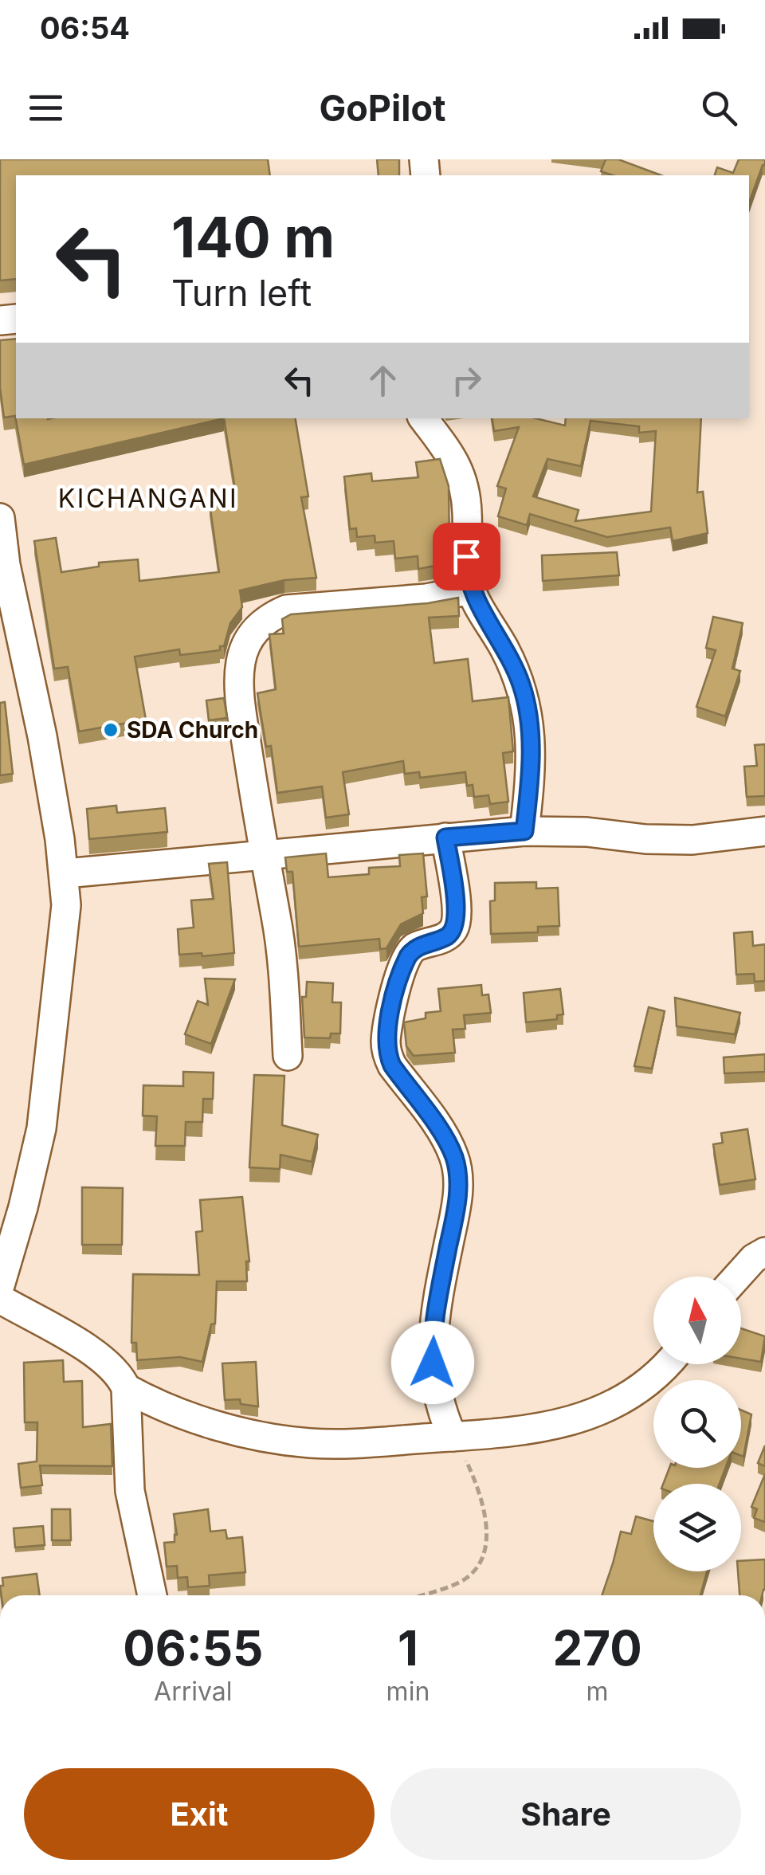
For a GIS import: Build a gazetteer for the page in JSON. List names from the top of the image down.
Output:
{
  "districts": ["KICHANGANI"],
  "places": ["SDA Church"],
  "north": "top",
  "page": {
    "status": "06:54",
    "header": "GoPilot",
    "turn": ["140 m", "Turn left"],
    "eta": [
      "06:55",
      "Arrival",
      "1",
      "min",
      "270",
      "m"
    ],
    "buttons": ["Exit", "Share"]
  }
}
